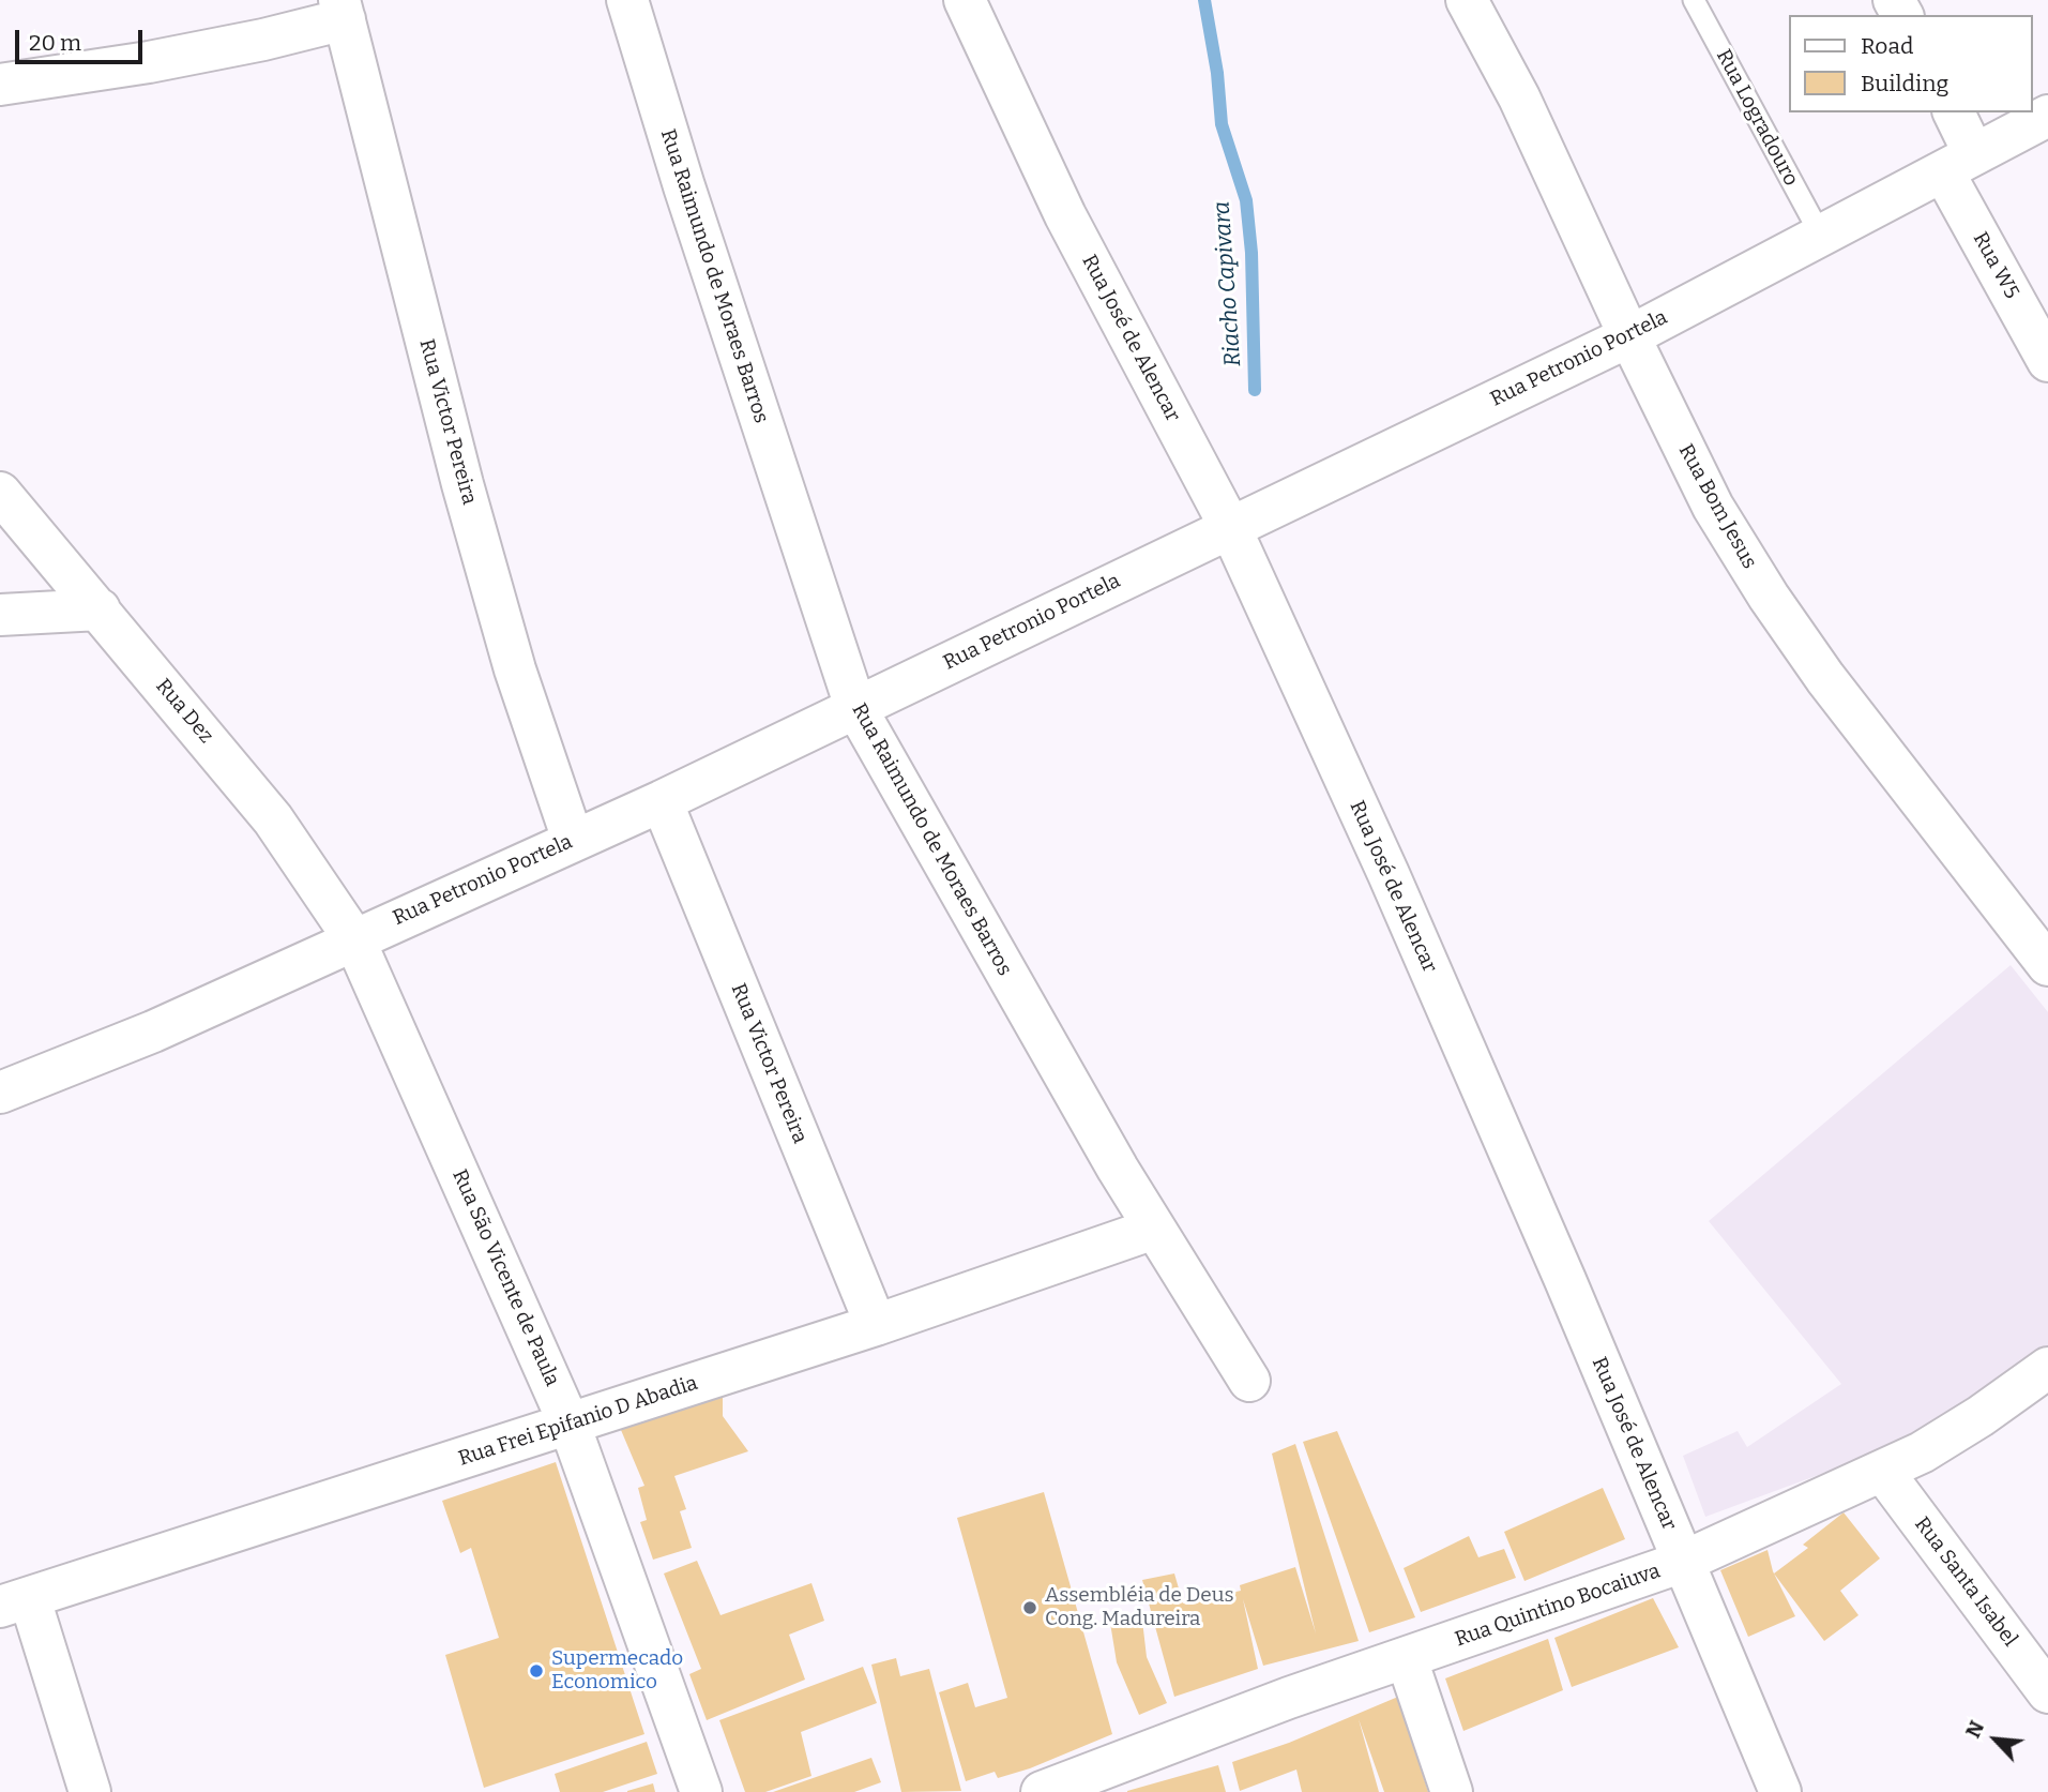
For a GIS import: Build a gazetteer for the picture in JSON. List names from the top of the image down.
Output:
{
  "streets": {
    "street": [
      "Rua W5",
      "Rua Raimundo de Moraes Barros",
      "Rua José de Alencar",
      "Rua Petronio Portela",
      "Rua Victor Pereira",
      "Rua Bom Jesus",
      "Rua Dez",
      "Rua São Vicente de Paula",
      "Rua Frei Epifanio D Abadia",
      "Rua Santa Isabel",
      "Rua Quintino Bocaiuva"
    ],
    "lane": ["Rua Logradouro"]
  },
  "crossings": [
    ["Rua Logradouro", "Rua Petronio Portela"],
    ["Rua W5", "Rua Petronio Portela"],
    ["Rua Raimundo de Moraes Barros", "Rua Petronio Portela"],
    ["Rua Raimundo de Moraes Barros", "Rua Frei Epifanio D Abadia"],
    ["Rua José de Alencar", "Rua Petronio Portela"],
    ["Rua José de Alencar", "Rua Quintino Bocaiuva"],
    ["Rua Petronio Portela", "Rua Victor Pereira"],
    ["Rua Petronio Portela", "Rua Bom Jesus"],
    ["Rua Petronio Portela", "Rua Dez"],
    ["Rua Petronio Portela", "Rua São Vicente de Paula"],
    ["Rua Victor Pereira", "Rua Frei Epifanio D Abadia"],
    ["Rua Dez", "Rua São Vicente de Paula"],
    ["Rua São Vicente de Paula", "Rua Frei Epifanio D Abadia"],
    ["Rua Santa Isabel", "Rua Quintino Bocaiuva"]
  ],
  "water": ["Riacho Capivara"],
  "places": ["Assembléia de Deus Cong. Madureira", "Supermecado Economico"],
  "legend": ["Road", "Building"],
  "scale_bar": "20 m",
  "north": "top left"
}
